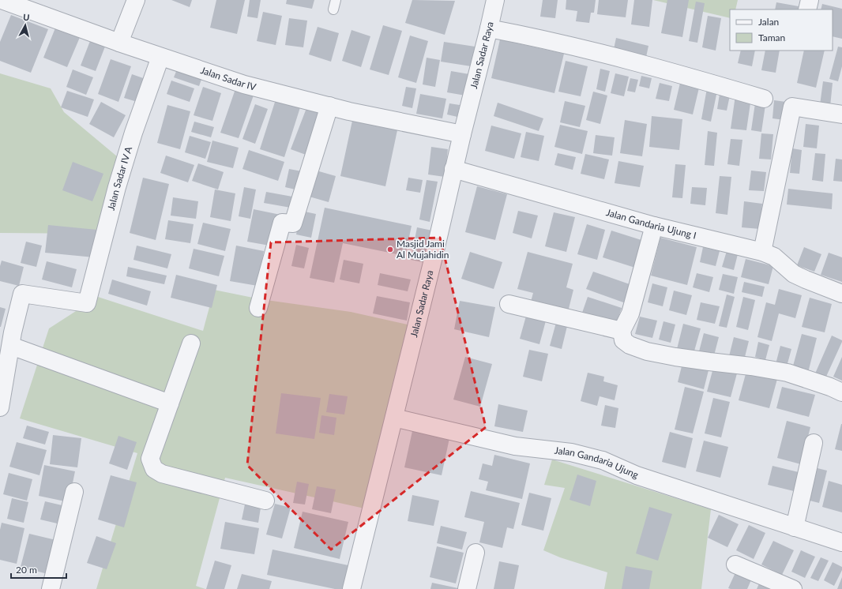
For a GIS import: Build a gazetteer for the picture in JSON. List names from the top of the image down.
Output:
{
  "streets": {
    "street": [
      "Jalan Sadar Raya",
      "Jalan Sadar IV",
      "Jalan Sadar IV A",
      "Jalan Gandaria Ujung I",
      "Jalan Gandaria Ujung"
    ]
  },
  "crossings": [
    ["Jalan Sadar Raya", "Jalan Sadar IV"],
    ["Jalan Sadar Raya", "Jalan Gandaria Ujung I"],
    ["Jalan Sadar Raya", "Jalan Gandaria Ujung"],
    ["Jalan Sadar IV", "Jalan Sadar IV A"]
  ],
  "places": ["Masjid Jami Al Mujahidin"],
  "legend": ["Jalan", "Taman"],
  "scale_bar": "20 m",
  "north": "top"
}
